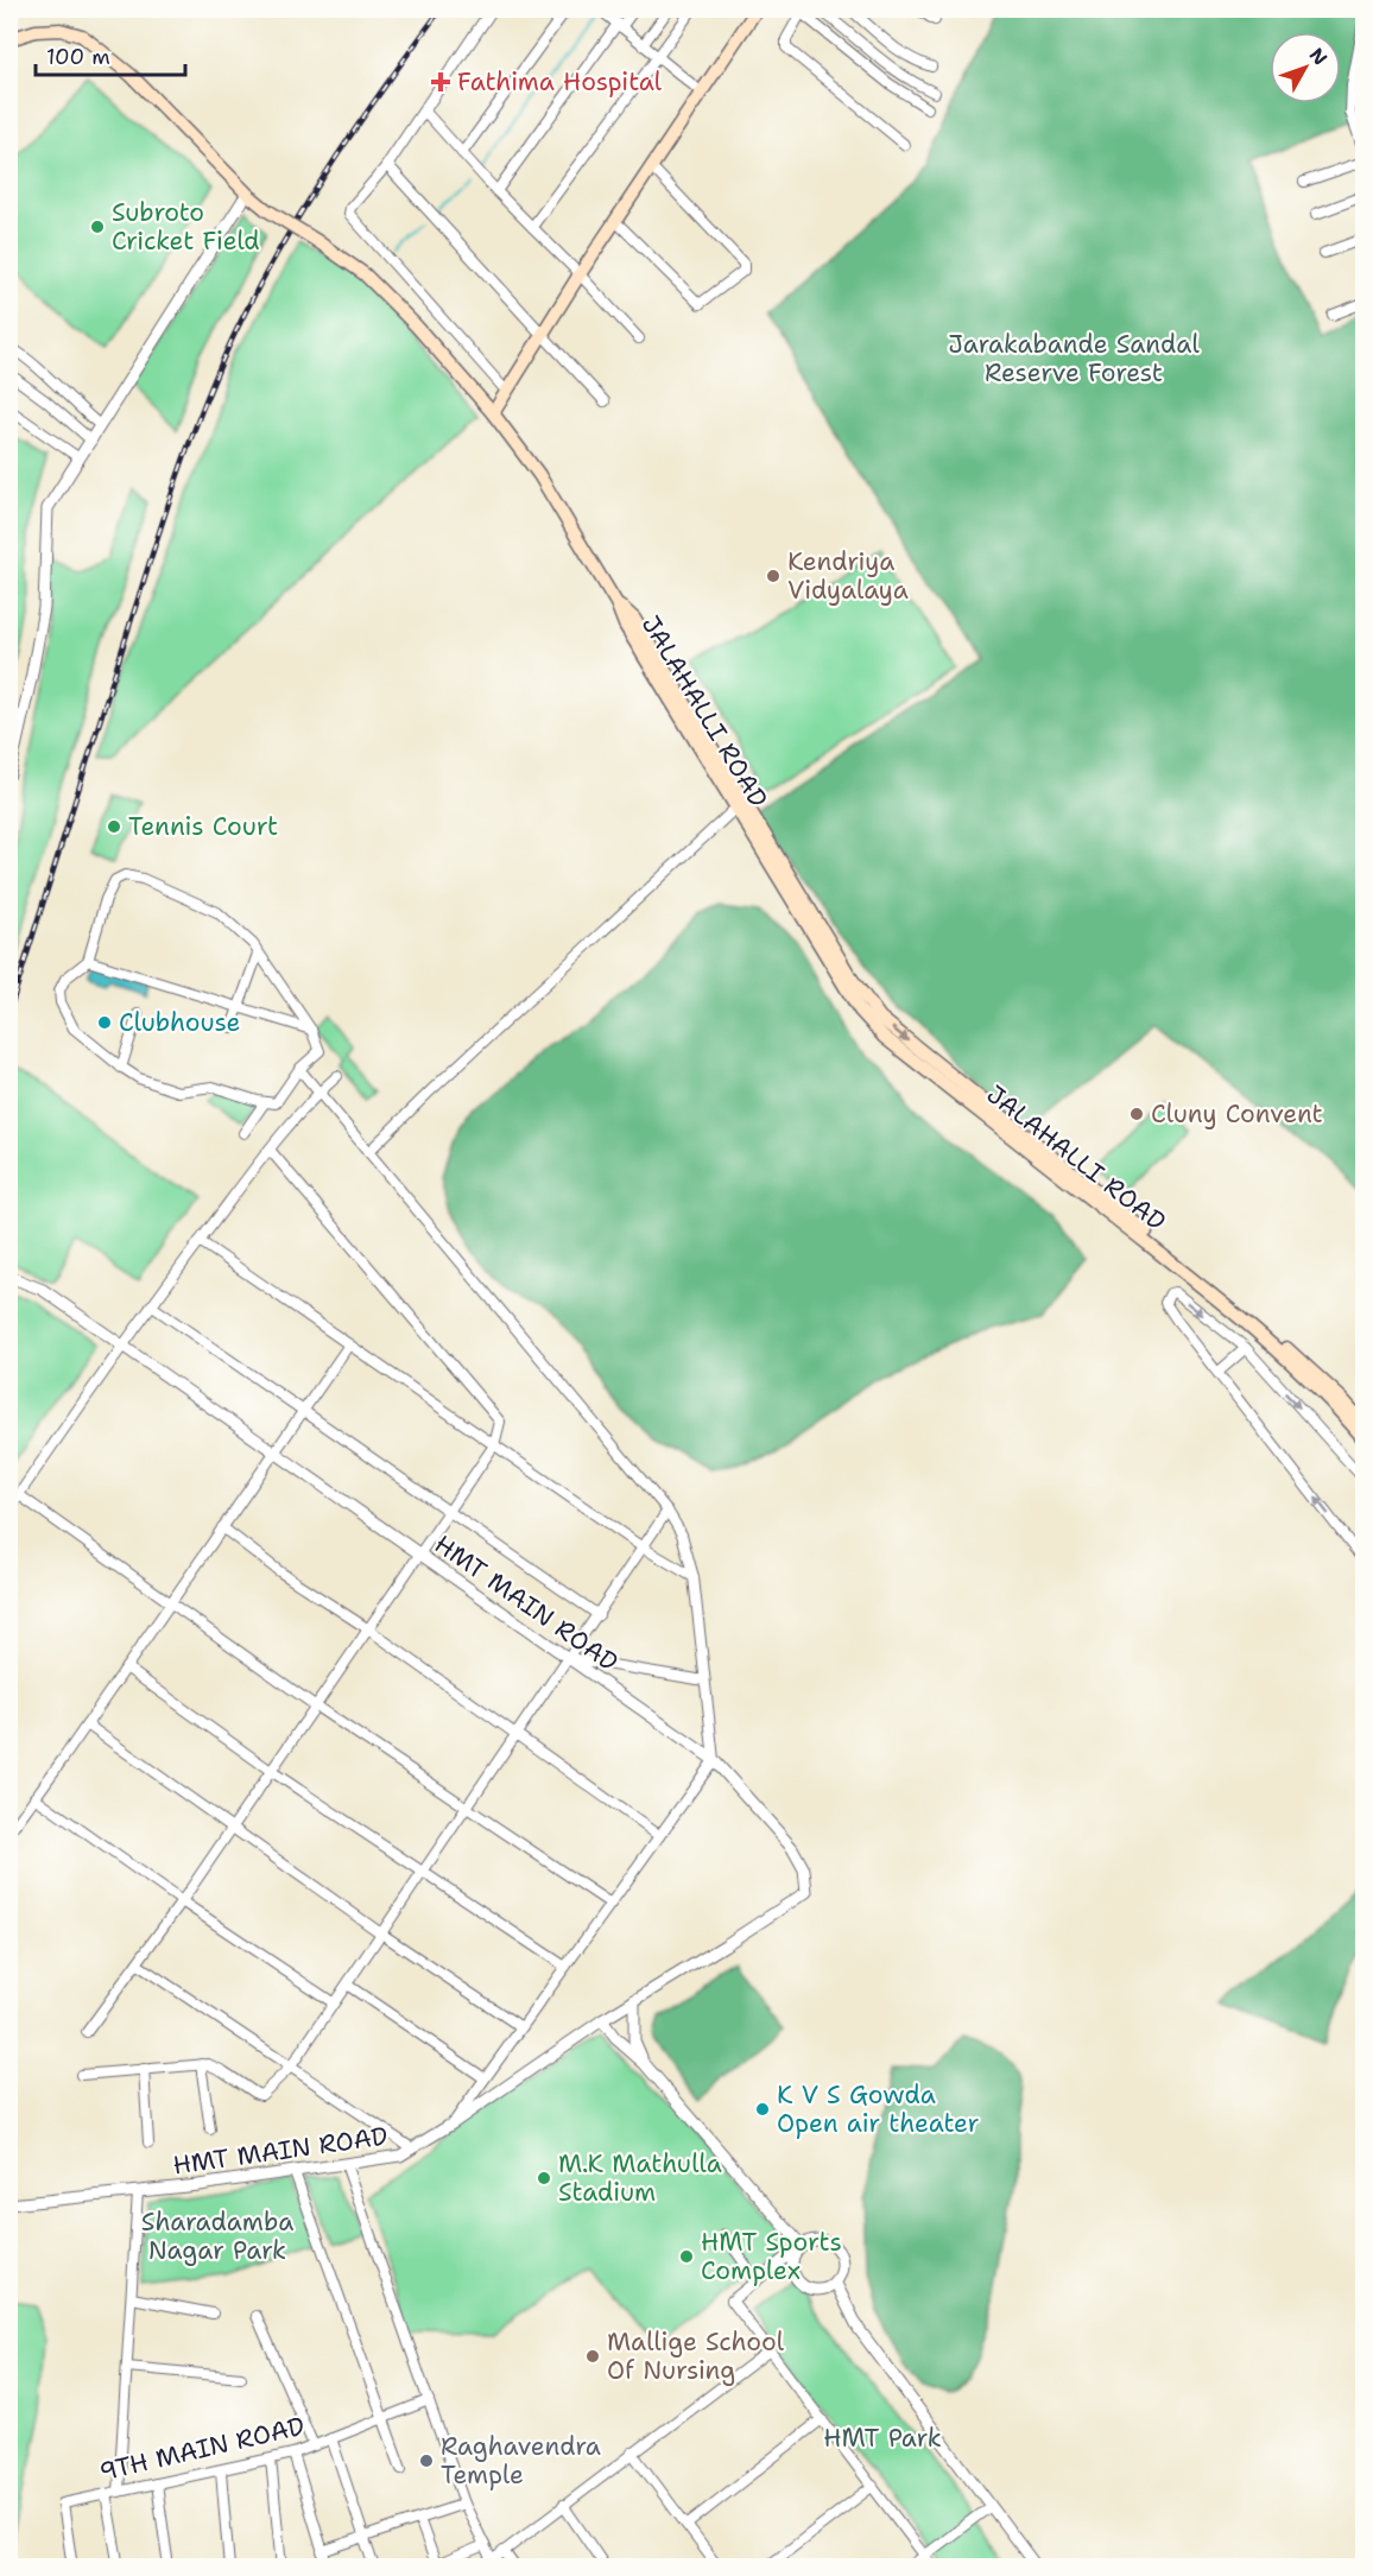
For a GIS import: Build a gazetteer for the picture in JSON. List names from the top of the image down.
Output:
{
  "streets": {
    "main road": ["JALAHALLI ROAD"],
    "street": ["HMT MAIN ROAD", "9TH MAIN ROAD"]
  },
  "parks": ["Jarakabande Sandal Reserve Forest", "Sharadamba Nagar Park", "HMT Park"],
  "places": {
    "health": ["Fathima Hospital"],
    "other": [
      "Subroto Cricket Field",
      "Kendriya Vidyalaya",
      "Tennis Court",
      "Clubhouse",
      "Cluny Convent",
      "K V S Gowda Open air theater",
      "M.K Mathulla Stadium",
      "HMT Sports Complex",
      "Mallige School Of Nursing",
      "Raghavendra Temple"
    ]
  },
  "scale_bar": "100 m",
  "north": "top right"
}
